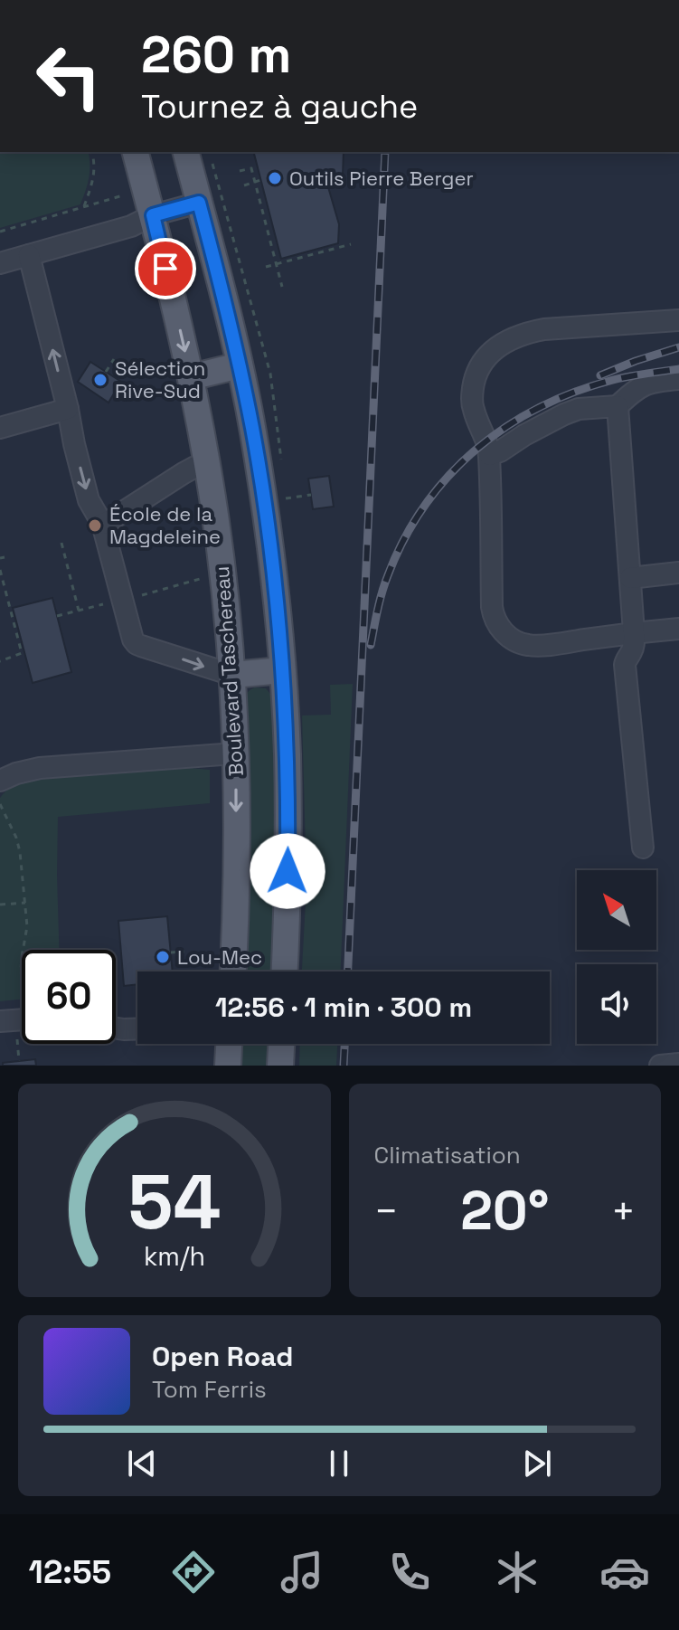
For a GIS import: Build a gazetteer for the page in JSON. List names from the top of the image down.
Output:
{
  "streets": {
    "main road": ["Boulevard Taschereau"]
  },
  "places": [
    "Outils Pierre Berger",
    "Sélection Rive-Sud",
    "École de la Magdeleine",
    "Lou-Mec"
  ],
  "north": "top left",
  "page": {
    "turn": ["260 m", "Tournez à gauche"],
    "limit": "60",
    "trip": "12:56 · 1 min · 300 m",
    "tile": "Climatisation",
    "heat": ["−", "20°", "+"],
    "song": ["Open Road", "Tom Ferris"],
    "tabs": "12:55",
    "gauge": ["54", "km/h"]
  }
}
